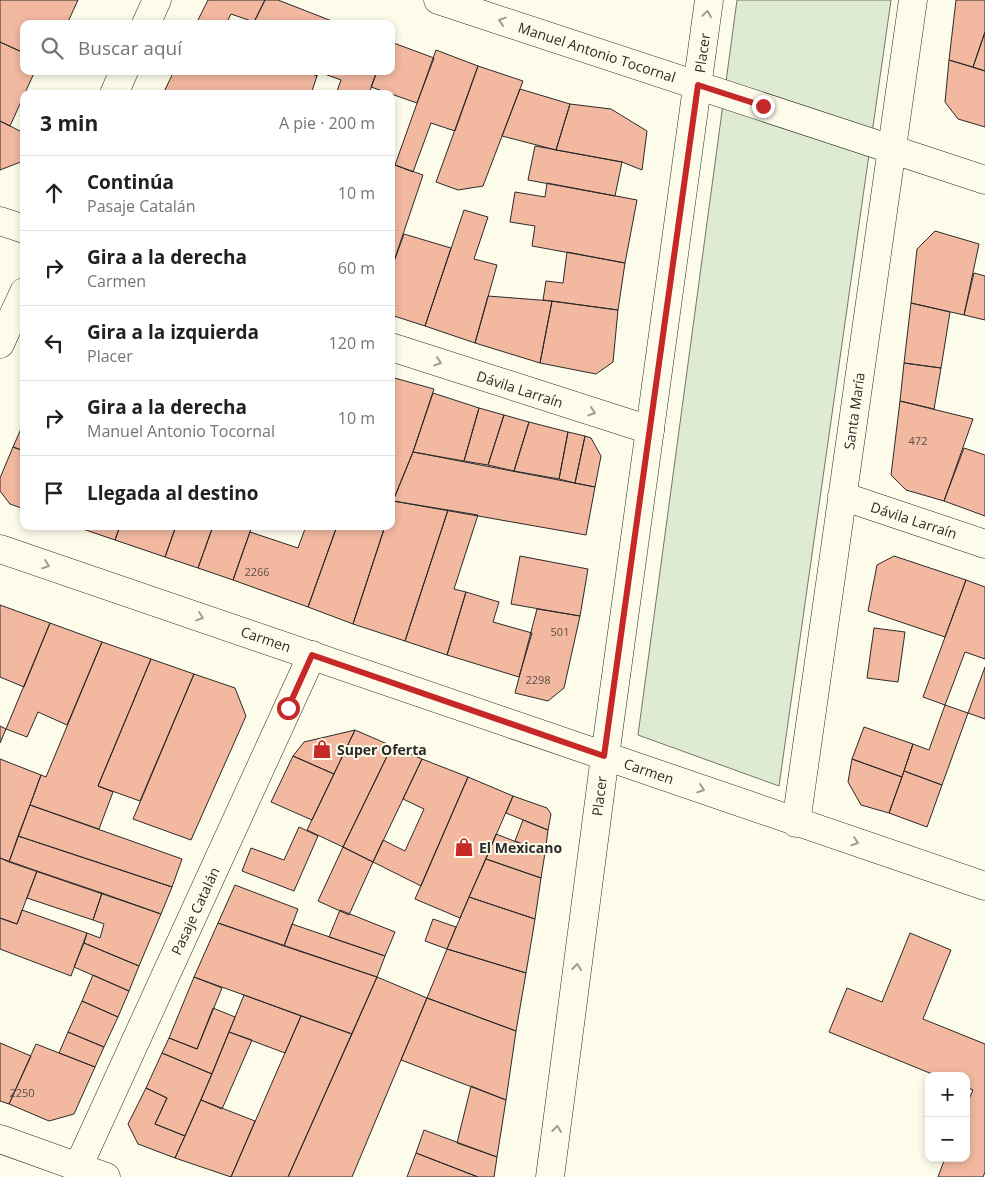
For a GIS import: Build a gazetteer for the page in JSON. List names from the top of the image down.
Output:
{
  "streets": {
    "street": [
      "Manuel Antonio Tocornal",
      "Placer",
      "Dávila Larraín",
      "Santa María",
      "Carmen",
      "Pasaje Catalán"
    ]
  },
  "crossings": [
    ["Manuel Antonio Tocornal", "Placer"],
    ["Manuel Antonio Tocornal", "Santa María"],
    ["Placer", "Dávila Larraín"],
    ["Placer", "Carmen"],
    ["Dávila Larraín", "Santa María"],
    ["Santa María", "Carmen"],
    ["Carmen", "Pasaje Catalán"]
  ],
  "one_way": [
    "Manuel Antonio Tocornal",
    "Placer",
    "Dávila Larraín",
    "Carmen"
  ],
  "places": {
    "shop": ["Super Oferta", "El Mexicano"]
  },
  "house_numbers": [
    "472",
    "2266",
    "501",
    "2298",
    "2250"
  ],
  "page": {
    "search": "Buscar aquí",
    "heading": ["3 min", "A pie · 200 m"],
    "list": [
      ["Continúa", "Pasaje Catalán", "10 m"],
      ["Gira a la derecha", "Carmen", "60 m"],
      ["Gira a la izquierda", "Placer", "120 m"],
      ["Gira a la derecha", "Manuel Antonio Tocornal", "10 m"],
      "Llegada al destino"
    ],
    "map_buttons": ["+", "−"]
  }
}
